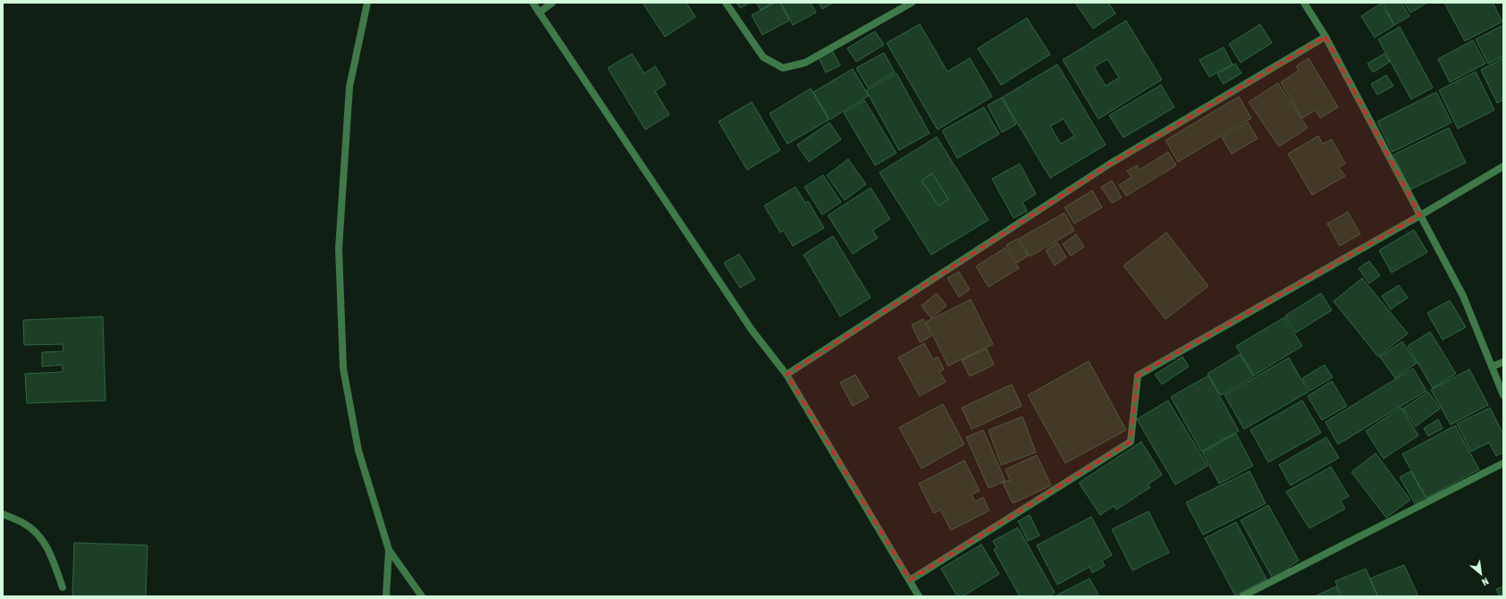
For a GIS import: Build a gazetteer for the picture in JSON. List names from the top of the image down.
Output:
{
  "north": "bottom right"
}
